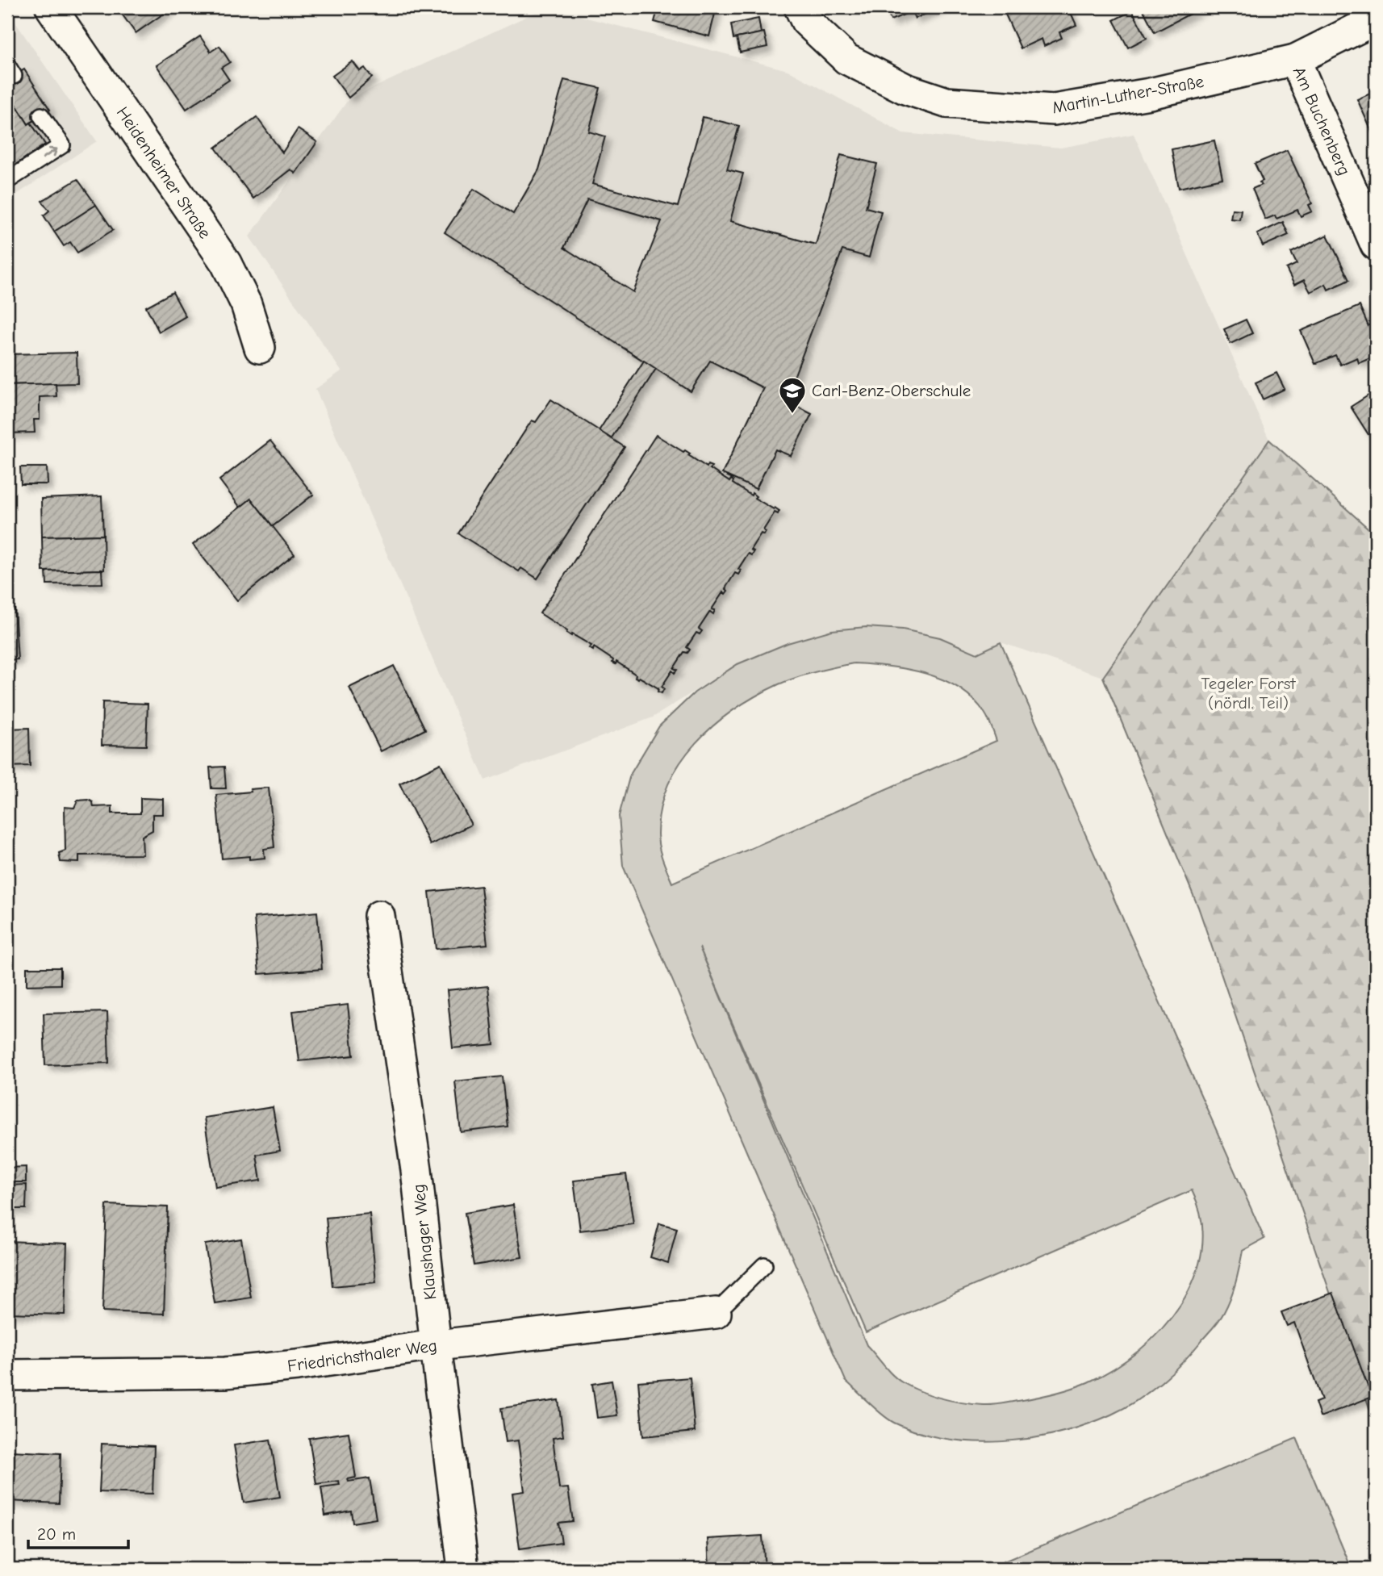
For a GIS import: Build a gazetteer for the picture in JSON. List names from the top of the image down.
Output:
{
  "streets": {
    "street": [
      "Martin-Luther-Straße",
      "Am Buchenberg",
      "Heidenheimer Straße",
      "Klaushager Weg",
      "Friedrichsthaler Weg"
    ]
  },
  "crossings": [
    ["Martin-Luther-Straße", "Am Buchenberg"],
    ["Klaushager Weg", "Friedrichsthaler Weg"]
  ],
  "parks": ["Tegeler Forst (nördl. Teil)"],
  "places": {
    "school or university": ["Carl-Benz-Oberschule"]
  },
  "scale_bar": "20 m"
}
